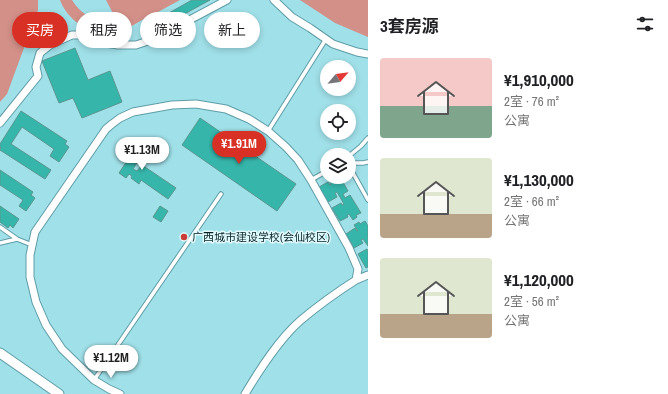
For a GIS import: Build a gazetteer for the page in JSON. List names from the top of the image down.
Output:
{
  "places": ["广西城市建设学校(会仙校区)"],
  "north": "top right",
  "page": {
    "heading": "3套房源",
    "chip": [
      "买房",
      "租房",
      "筛选",
      "新上"
    ],
    "list": [
      {
        "name": "¥1,910,000",
        "note": "2室 · 76 m² · 公寓"
      },
      {
        "name": "¥1,130,000",
        "note": "2室 · 66 m² · 公寓"
      },
      {
        "name": "¥1,120,000",
        "note": "2室 · 56 m² · 公寓"
      }
    ],
    "price": ["¥1.91M", "¥1.13M", "¥1.12M"]
  }
}
